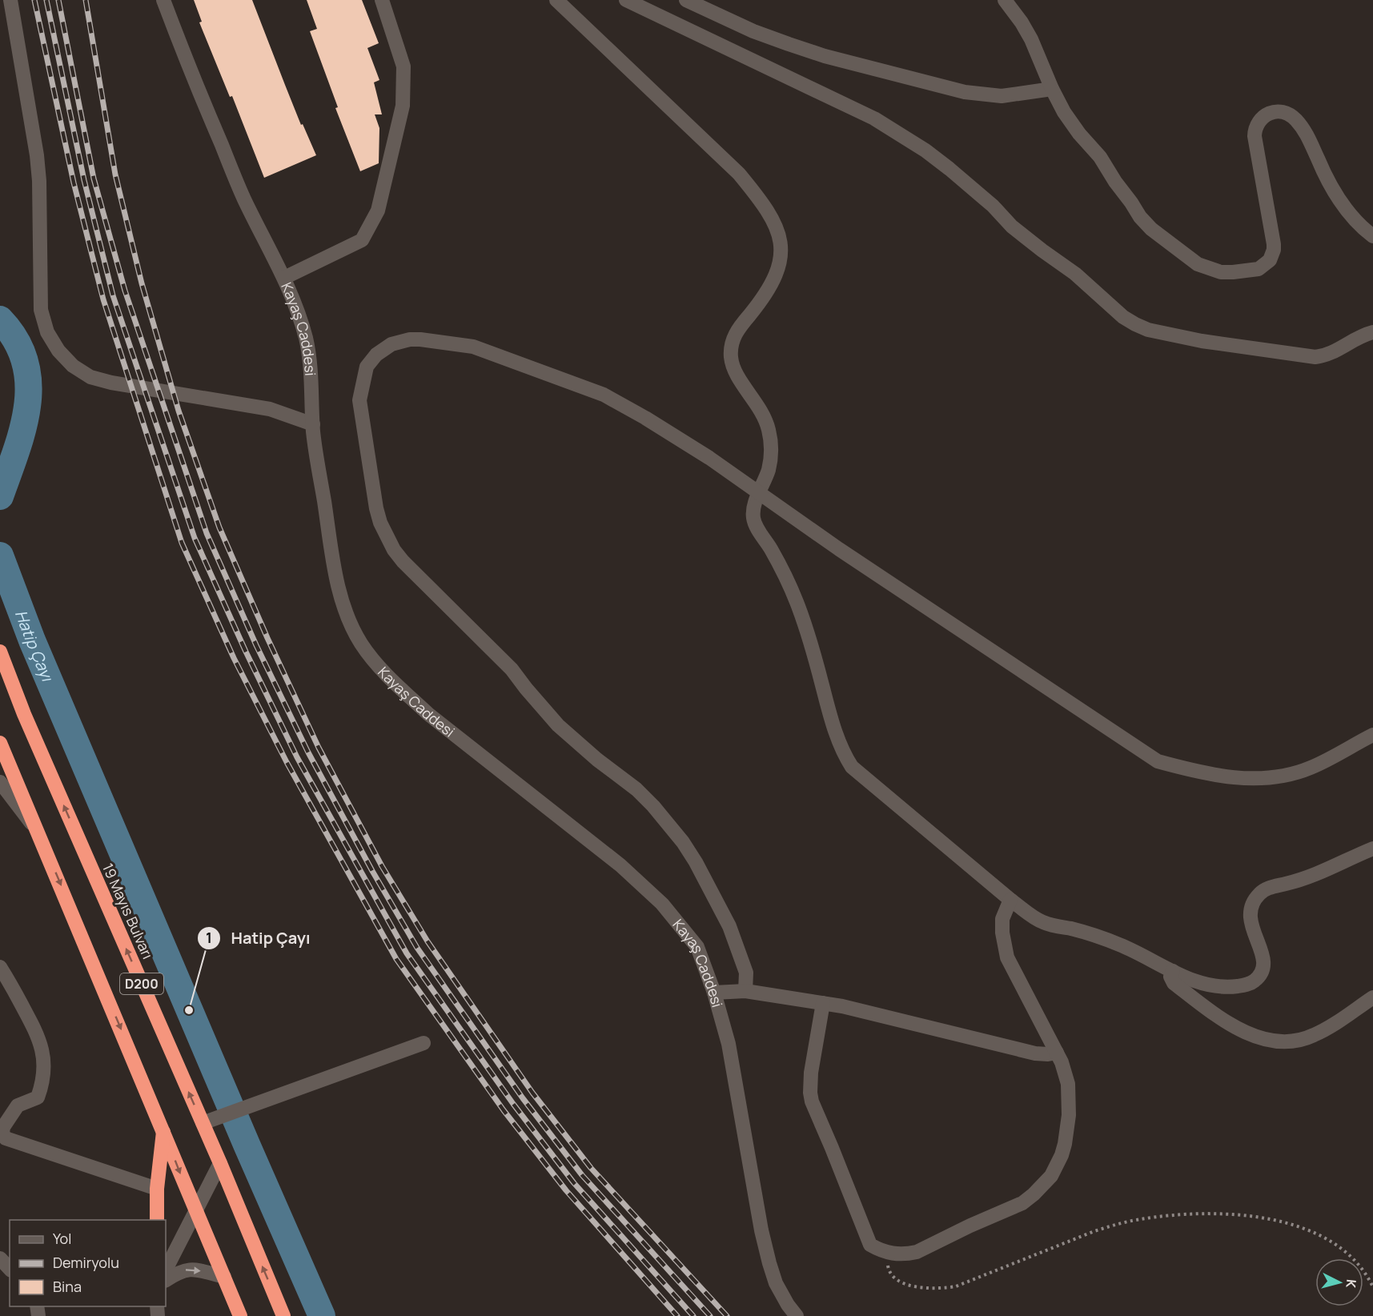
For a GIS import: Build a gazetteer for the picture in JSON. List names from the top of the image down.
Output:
{
  "streets": {
    "highway": ["19 Mayıs Bulvarı", "D200"],
    "street": ["Kayaş Caddesi"]
  },
  "water": ["Hatip Çayı"],
  "places": ["Hatip Çayı"],
  "legend": ["Yol", "Demiryolu", "Bina"],
  "north": "right"
}
